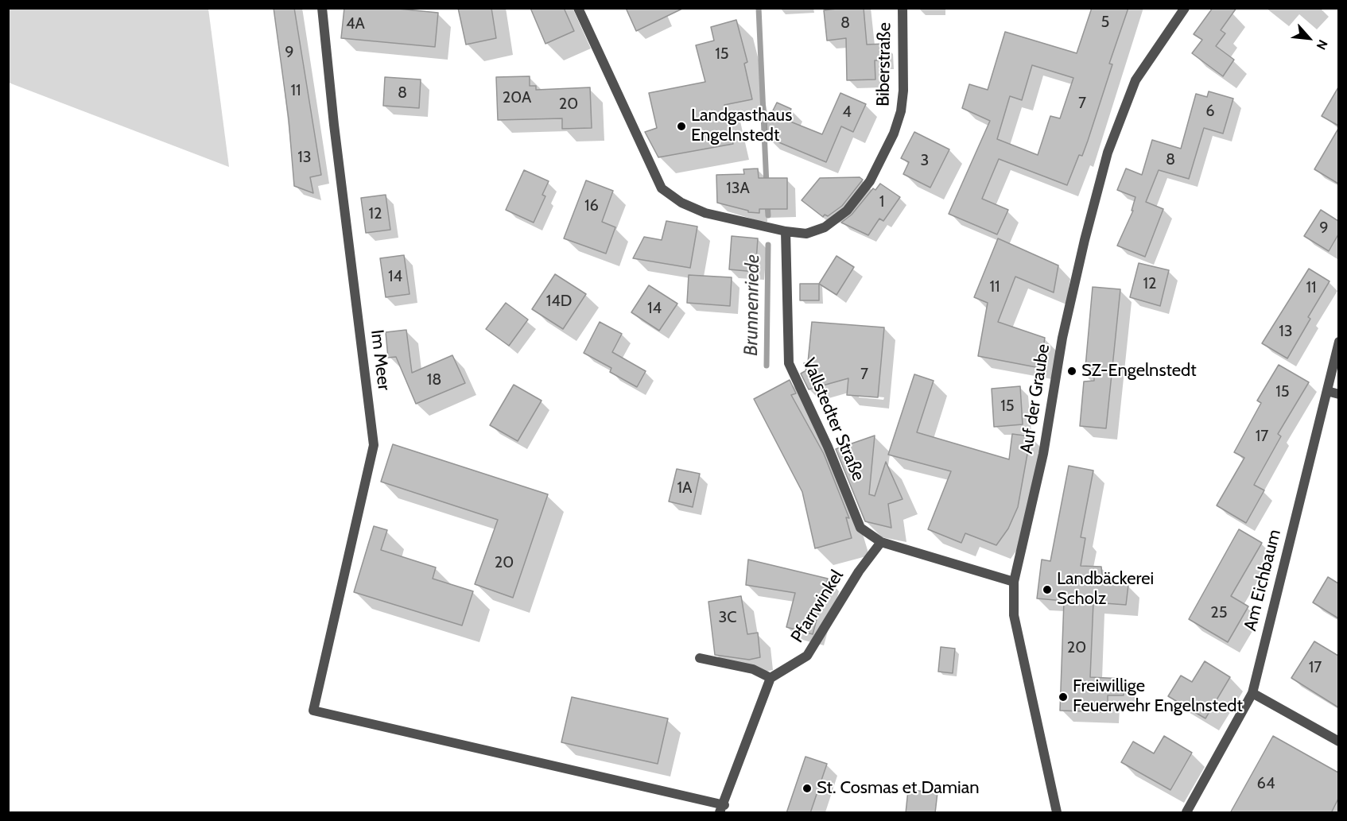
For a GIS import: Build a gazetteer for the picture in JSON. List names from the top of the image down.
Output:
{
  "streets": {
    "street": [
      "Biberstraße",
      "Im Meer",
      "Auf der Graube",
      "Vallstedter Straße",
      "Am Eichbaum",
      "Pfarrwinkel"
    ]
  },
  "crossings": [
    ["Biberstraße", "Vallstedter Straße"],
    ["Auf der Graube", "Vallstedter Straße"],
    ["Vallstedter Straße", "Pfarrwinkel"]
  ],
  "water": ["Brunnenriede"],
  "places": [
    "Landgasthaus Engelnstedt",
    "SZ-Engelnstedt",
    "Landbäckerei Scholz",
    "Freiwillige Feuerwehr Engelnstedt",
    "St. Cosmas et Damian"
  ],
  "house_numbers": [
    "5",
    "8",
    "4A",
    "9",
    "15",
    "11",
    "8",
    "20A",
    "7",
    "20",
    "6",
    "4",
    "13",
    "8",
    "3",
    "13A",
    "1",
    "16",
    "12",
    "9",
    "14",
    "12",
    "11",
    "11",
    "14D",
    "14",
    "13",
    "7",
    "18",
    "15",
    "15",
    "17",
    "1A",
    "20",
    "25",
    "3C",
    "20",
    "17",
    "64"
  ],
  "north": "bottom right"
}
